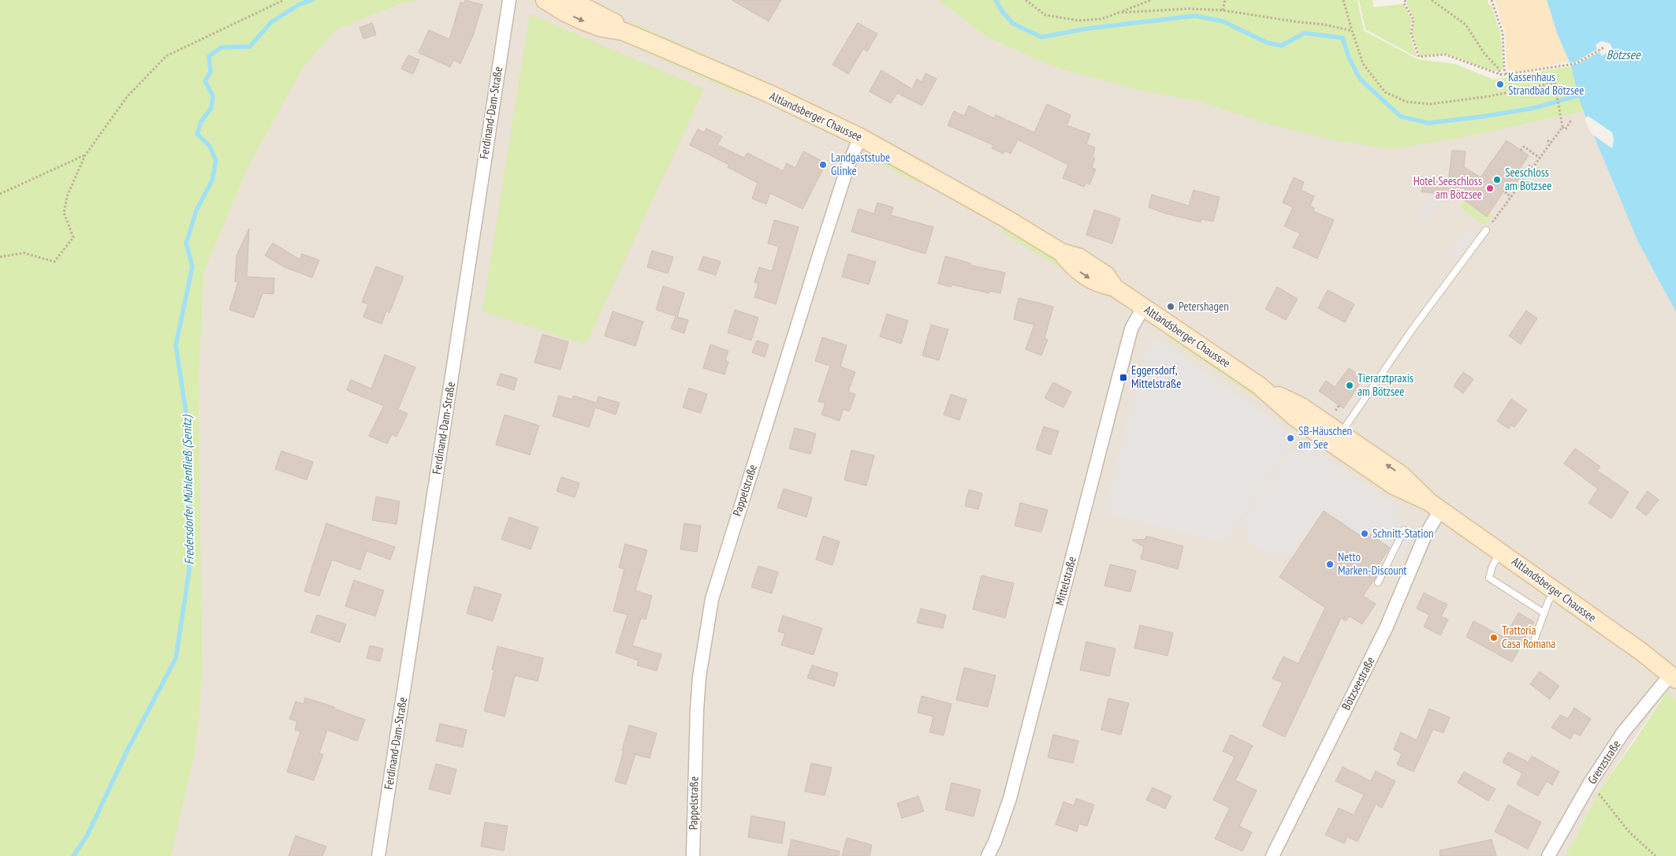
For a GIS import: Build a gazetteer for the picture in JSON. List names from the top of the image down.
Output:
{
  "streets": {
    "main road": ["Altlandsberger Chaussee"],
    "street": [
      "Ferdinand-Dam-Straße",
      "Pappelstraße",
      "Mittelstraße",
      "Bötzseestraße",
      "Grenzstraße"
    ]
  },
  "crossings": [
    ["Altlandsberger Chaussee", "Pappelstraße"],
    ["Altlandsberger Chaussee", "Mittelstraße"],
    ["Altlandsberger Chaussee", "Bötzseestraße"],
    ["Altlandsberger Chaussee", "Grenzstraße"]
  ],
  "water": ["Bötzsee", "Fredersdorfer Mühlenfließ (Senitz)"],
  "places": {
    "other": [
      "Kassenhaus Strandbad Bötzsee",
      "Landgaststube Glinke",
      "Seeschloss am Bötzsee",
      "Hotel Seeschloss am Bötzsee",
      "Petershagen",
      "Tierarztpraxis am Bötzsee",
      "SB-Häuschen am See",
      "Schnitt-Station",
      "Netto Marken-Discount",
      "Trattoria Casa Romana"
    ],
    "transit": ["Eggersdorf, Mittelstraße"]
  }
}
